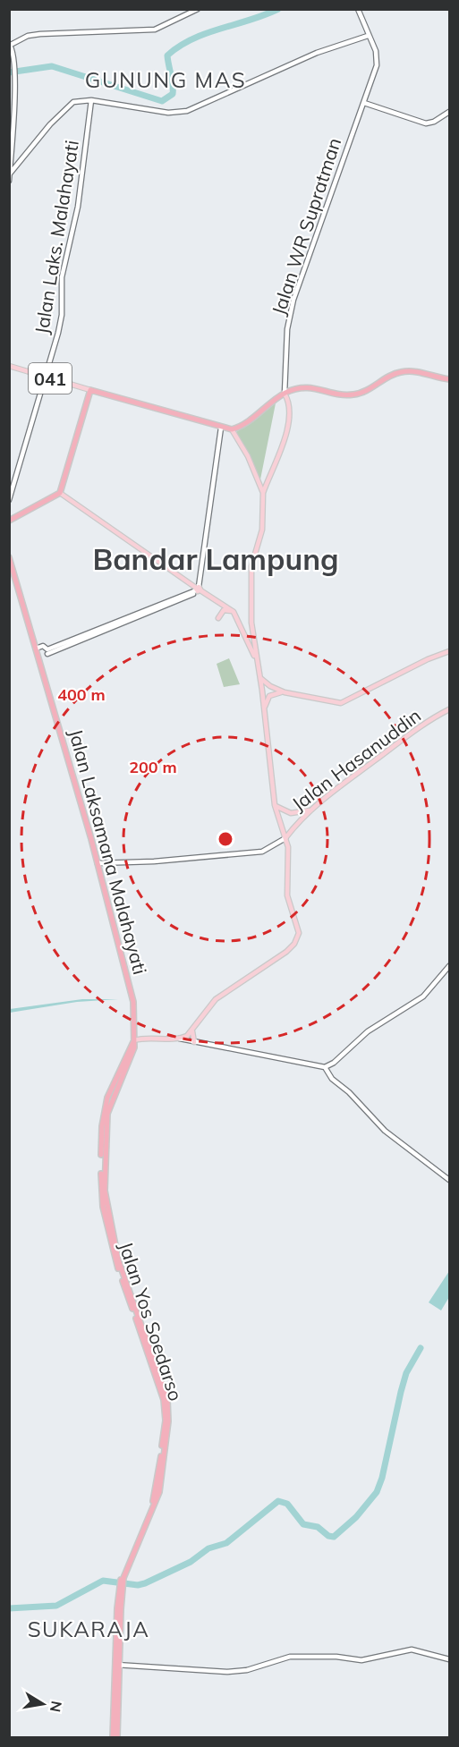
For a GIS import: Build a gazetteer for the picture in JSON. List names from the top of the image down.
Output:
{
  "streets": {
    "highway": ["Jalan Laksamana Malahayati", "Jalan Yos Soedarso"],
    "main road": ["041", "Jalan Hasanuddin"],
    "street": ["Jalan WR Supratman", "Jalan Laks. Malahayati"]
  },
  "crossings": [
    ["Jalan Laks. Malahayati", "041"],
    ["Jalan Laksamana Malahayati", "Jalan Yos Soedarso"]
  ],
  "districts": ["GUNUNG MAS", "Bandar Lampung", "SUKARAJA"],
  "north": "right",
  "rings": ["400 m", "200 m"]
}
